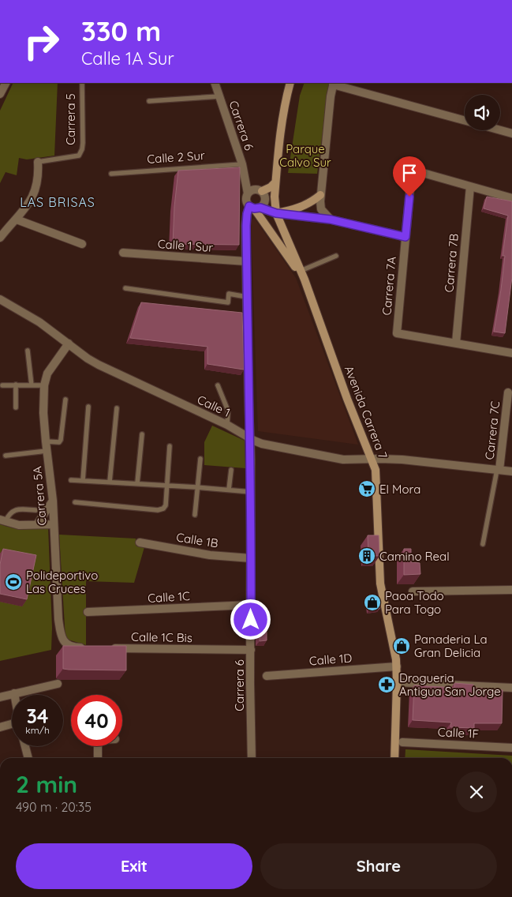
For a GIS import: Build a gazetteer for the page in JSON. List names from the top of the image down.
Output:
{
  "streets": {
    "main road": ["Avenida Carrera 7"],
    "street": [
      "Carrera 6",
      "Calle 1 Sur",
      "Carrera 7B",
      "Carrera 7A",
      "Calle 1",
      "Carrera 7C",
      "Carrera 5A",
      "Calle 1B",
      "Calle 1C",
      "Calle 1C Bis",
      "Calle 1D",
      "Calle 1F"
    ],
    "lane": ["Carrera 5", "Calle 2 Sur"]
  },
  "crossings": [
    ["Carrera 6", "Calle 2 Sur"],
    ["Carrera 6", "Calle 1 Sur"],
    ["Carrera 6", "Calle 1"],
    ["Carrera 6", "Calle 1B"],
    ["Carrera 6", "Calle 1C"],
    ["Carrera 6", "Calle 1C Bis"],
    ["Carrera 7B", "Carrera 7A"],
    ["Calle 1", "Avenida Carrera 7"],
    ["Calle 1", "Carrera 7C"],
    ["Calle 1", "Carrera 5A"],
    ["Avenida Carrera 7", "Calle 1D"]
  ],
  "districts": ["LAS BRISAS"],
  "parks": ["Parque Calvo Sur"],
  "places": {
    "supermarket": ["El Mora"],
    "building": ["Camino Real"],
    "sports": ["Polideportivo Las Cruces"],
    "shop": ["Paoa Todo Para Togo", "Panaderia La Gran Delicia"],
    "pharmacy": ["Drogueria Antigua San Jorge"]
  },
  "page": {
    "turn": ["330 m", "Calle 1A Sur"],
    "speed": "34 km/h",
    "limit": "40",
    "heading": ["2 min", "490 m · 20:35"],
    "buttons": ["Exit", "Share"]
  }
}
